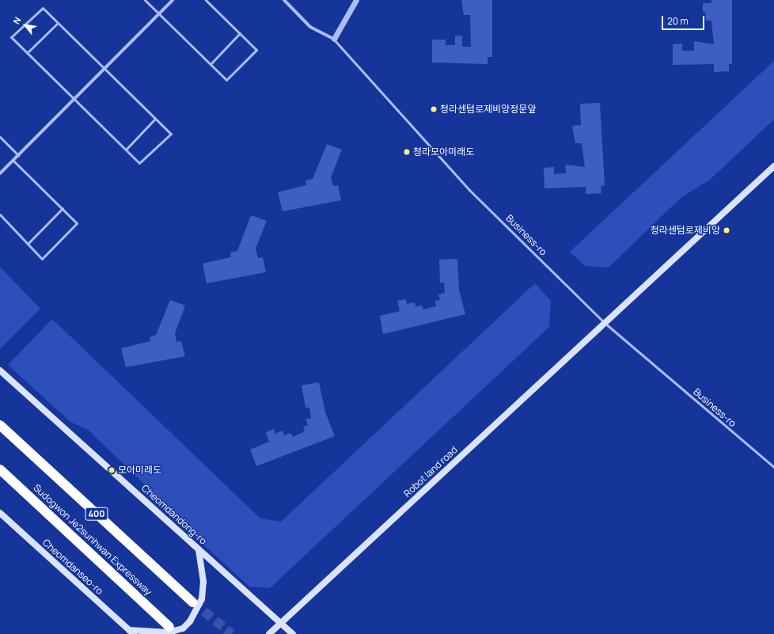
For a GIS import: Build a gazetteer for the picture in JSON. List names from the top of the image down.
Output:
{
  "streets": {
    "highway": ["400", "Sudogwon Je2sunhwan Expressway"],
    "main road": ["Robot land road", "Cheomdandong-ro", "Cheomdanseo-ro"],
    "street": ["Business-ro"]
  },
  "crossings": [
    ["Business-ro", "Robot land road"],
    ["Robot land road", "Cheomdandong-ro"]
  ],
  "places": [
    "청라센텀로제비앙정문앞",
    "청라모아미래도",
    "청라센텀로제비앙",
    "모아미래도"
  ],
  "scale_bar": "20 m",
  "north": "top left"
}
